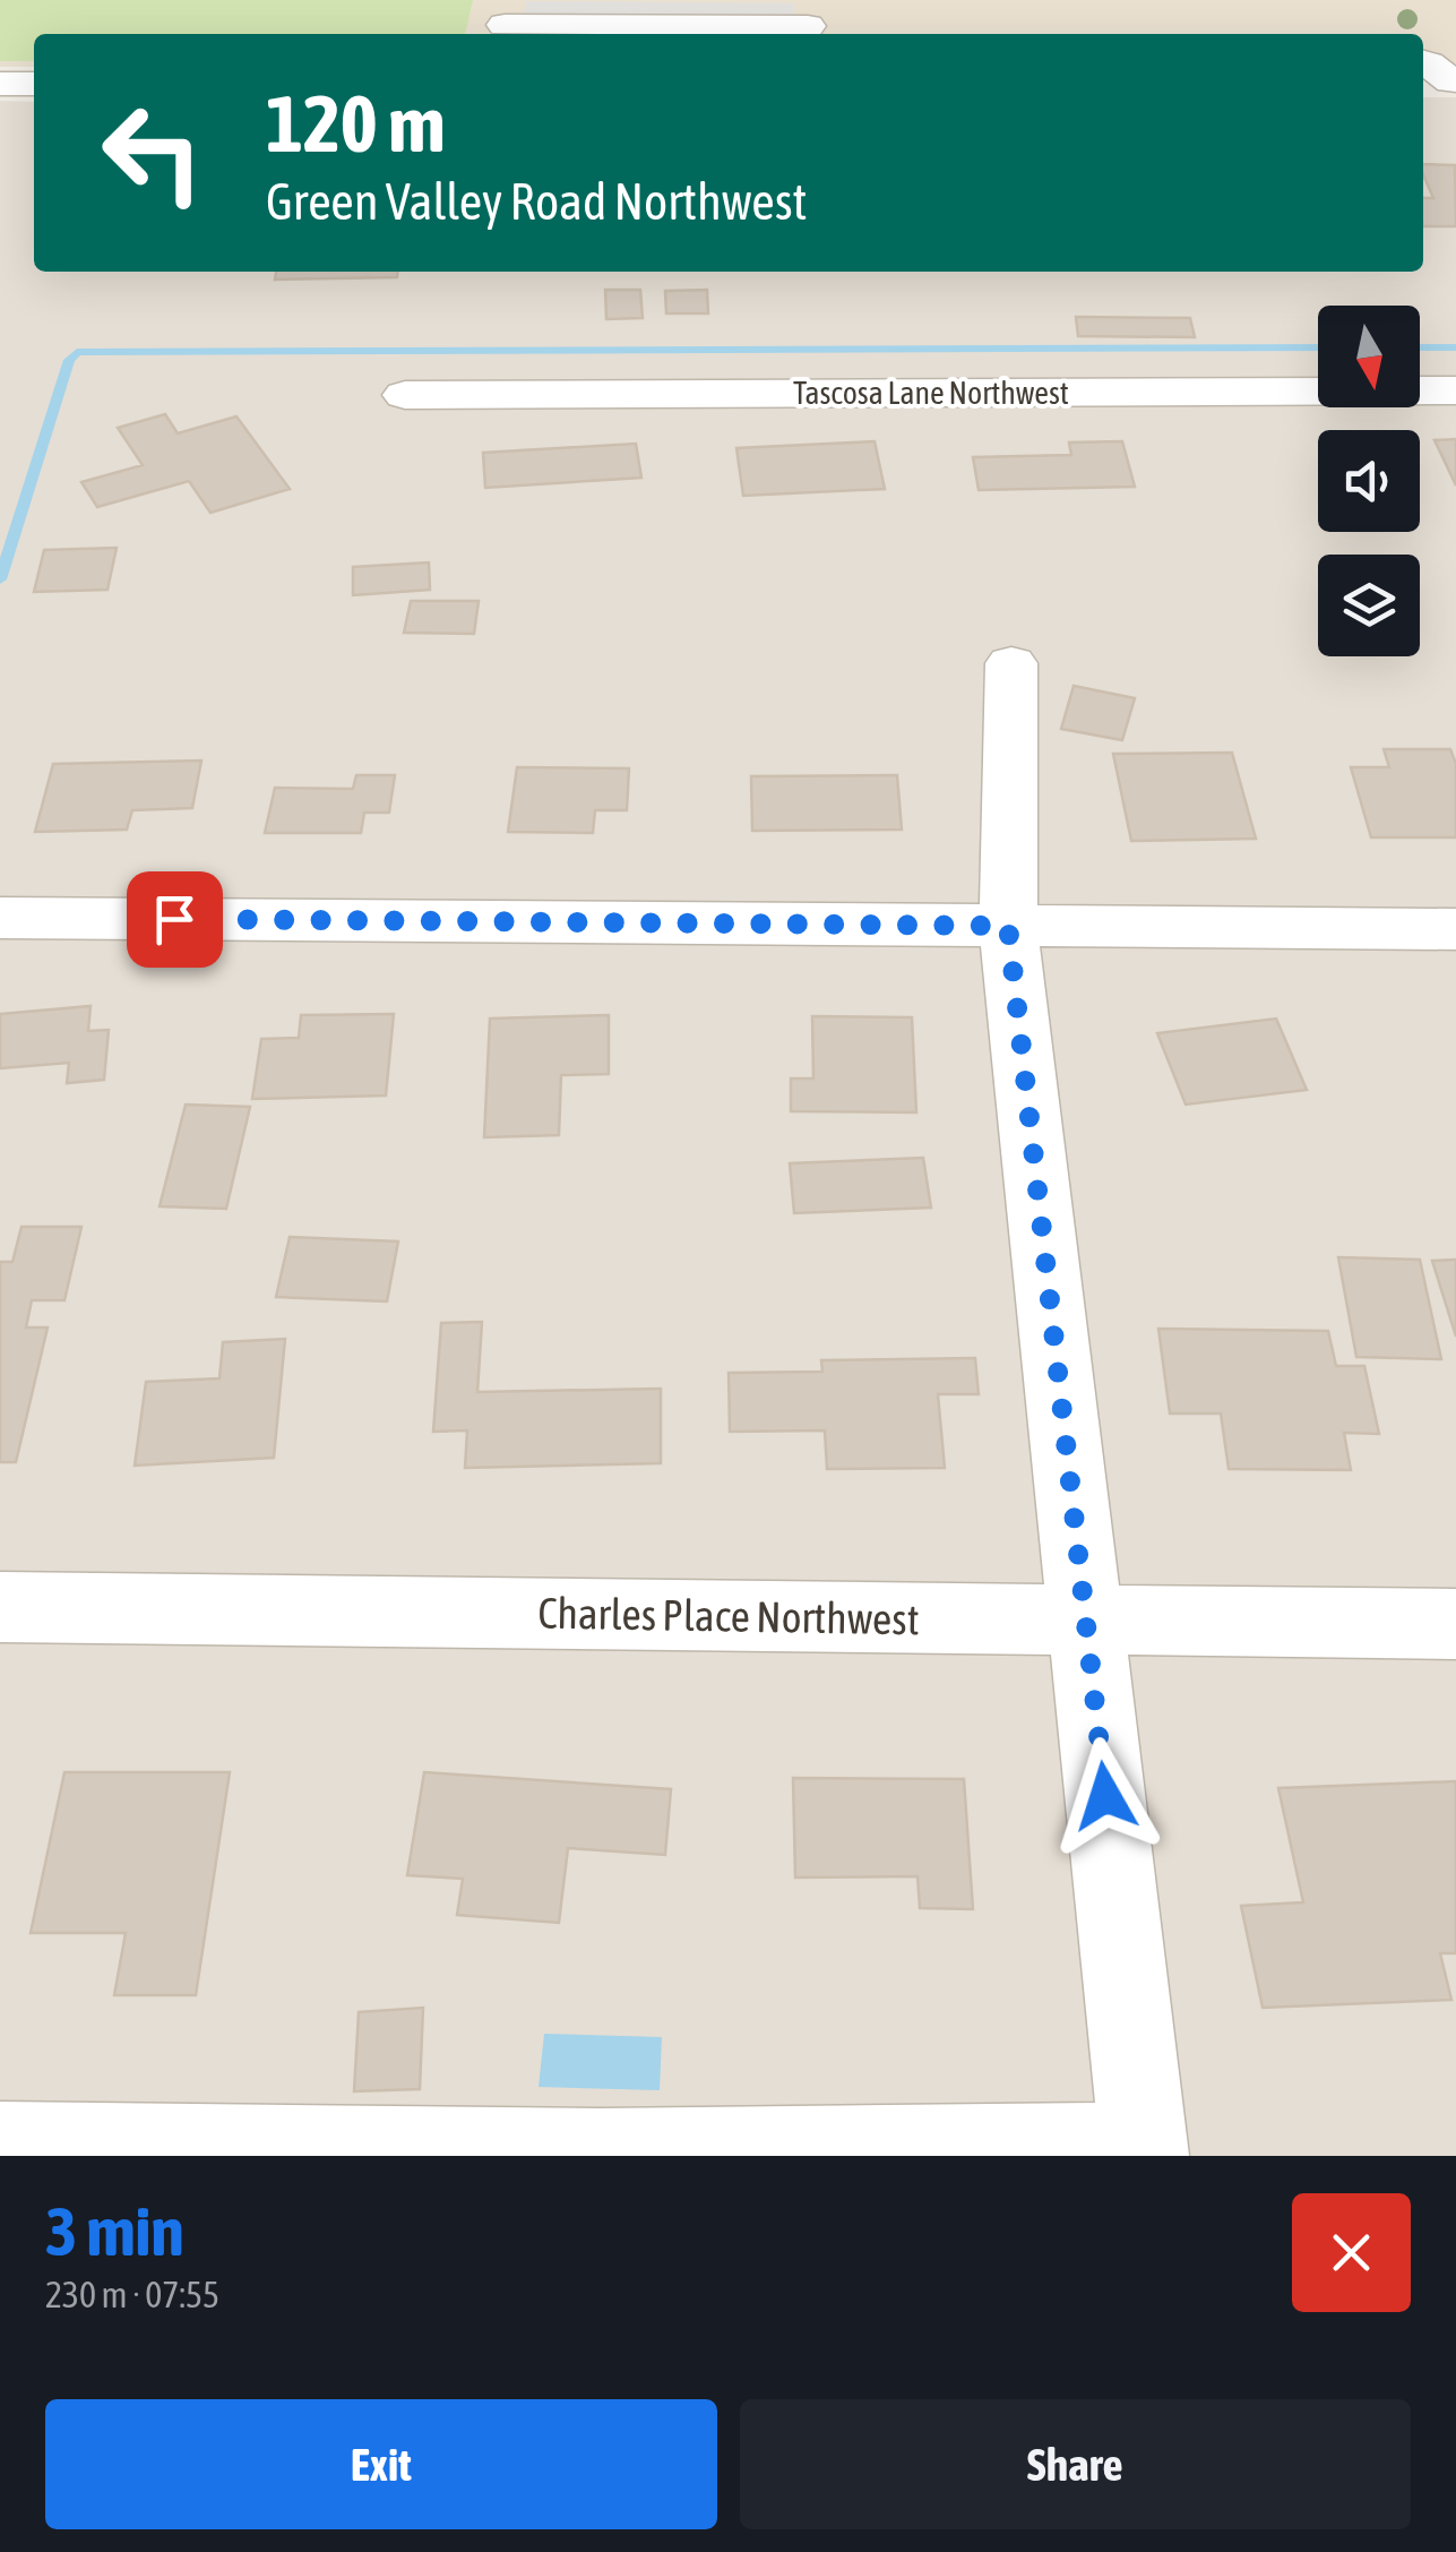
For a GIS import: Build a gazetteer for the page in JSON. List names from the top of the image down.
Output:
{
  "streets": {
    "street": ["Tascosa Lane Northwest", "Charles Place Northwest"]
  },
  "north": "bottom",
  "page": {
    "turn": ["120 m", "Green Valley Road Northwest"],
    "heading": ["3 min", "230 m · 07:55"],
    "buttons": ["Exit", "Share"]
  }
}
